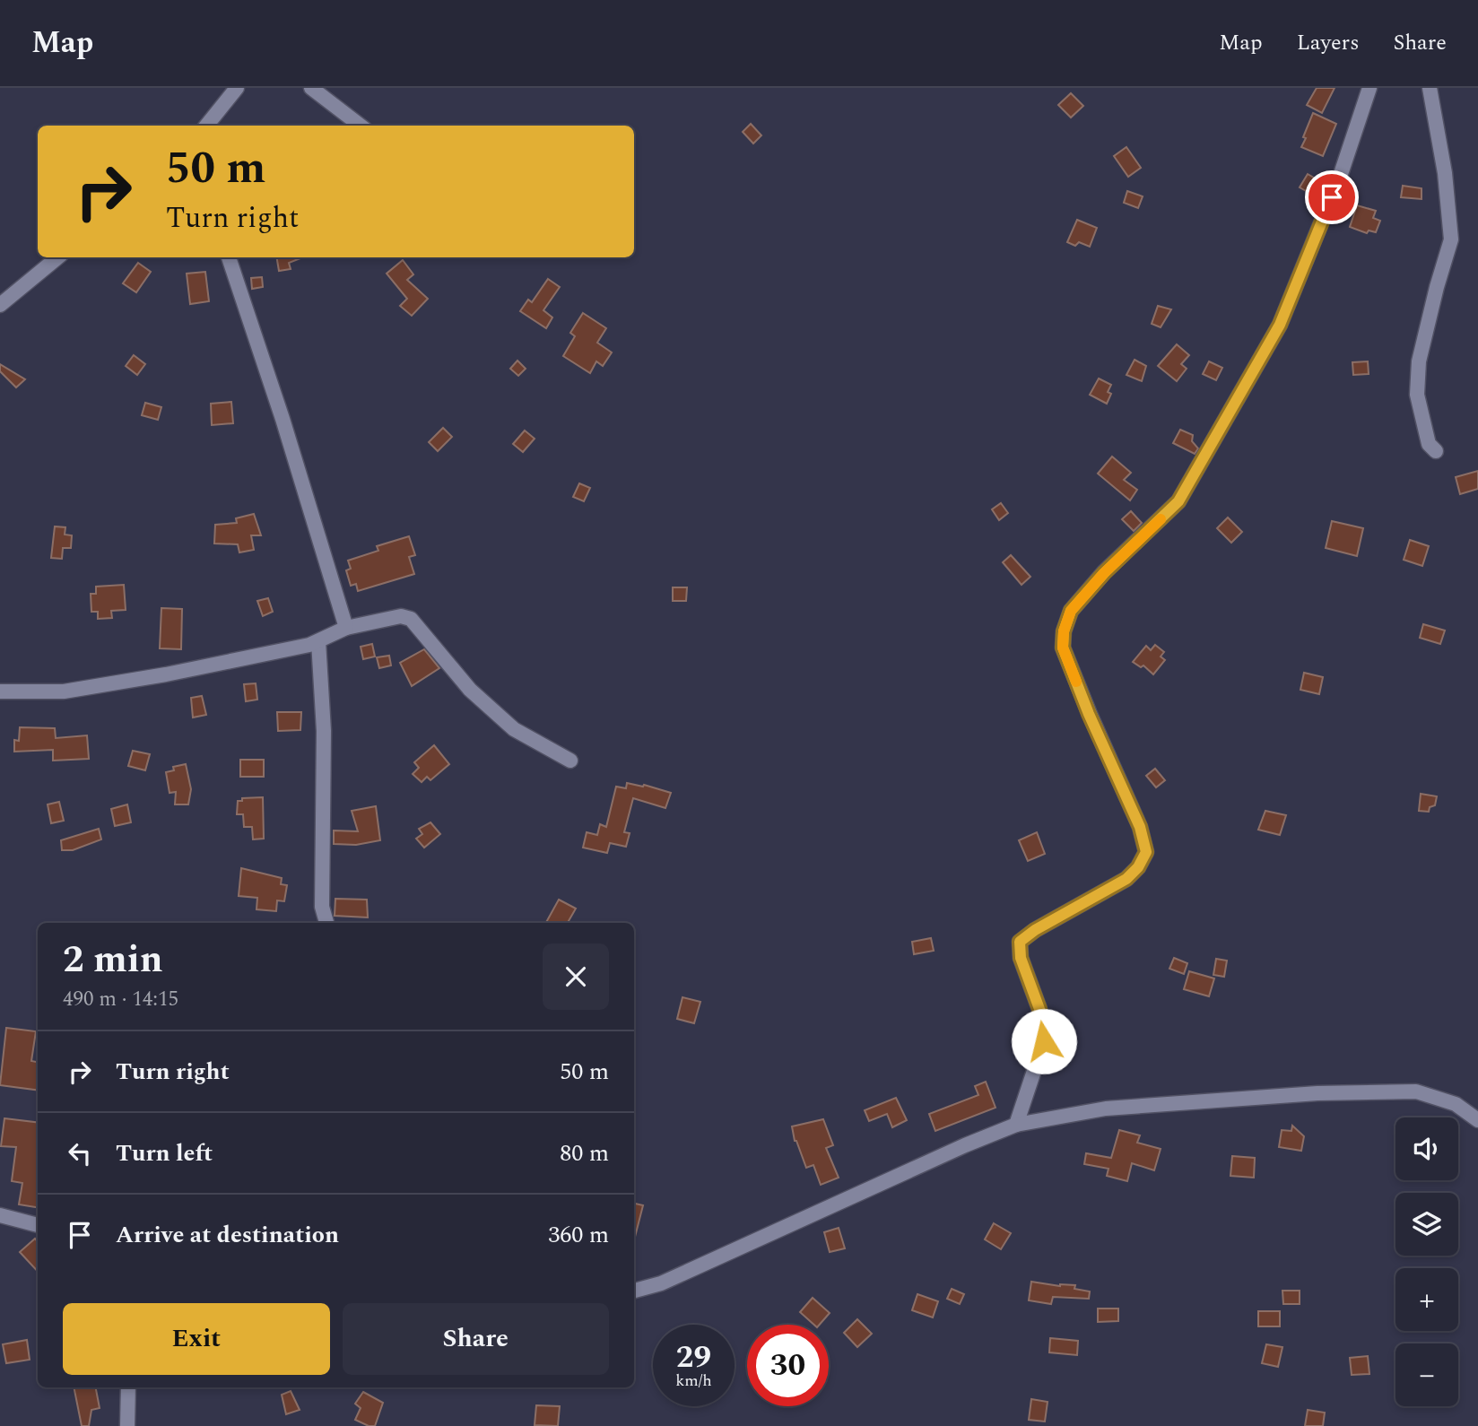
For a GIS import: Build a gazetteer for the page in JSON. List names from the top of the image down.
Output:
{
  "page": {
    "header": "Map",
    "nav": ["Map", "Layers", "Share"],
    "turn": ["50 m", "Turn right"],
    "heading": ["2 min", "490 m · 14:15"],
    "list": [
      {
        "name": "Turn right",
        "value": "50 m"
      },
      {
        "name": "Turn left",
        "value": "80 m"
      },
      {
        "name": "Arrive at destination",
        "value": "360 m"
      }
    ],
    "map_buttons": ["+", "−"],
    "buttons": ["Exit", "Share"],
    "speed": "29 km/h",
    "limit": "30"
  }
}
